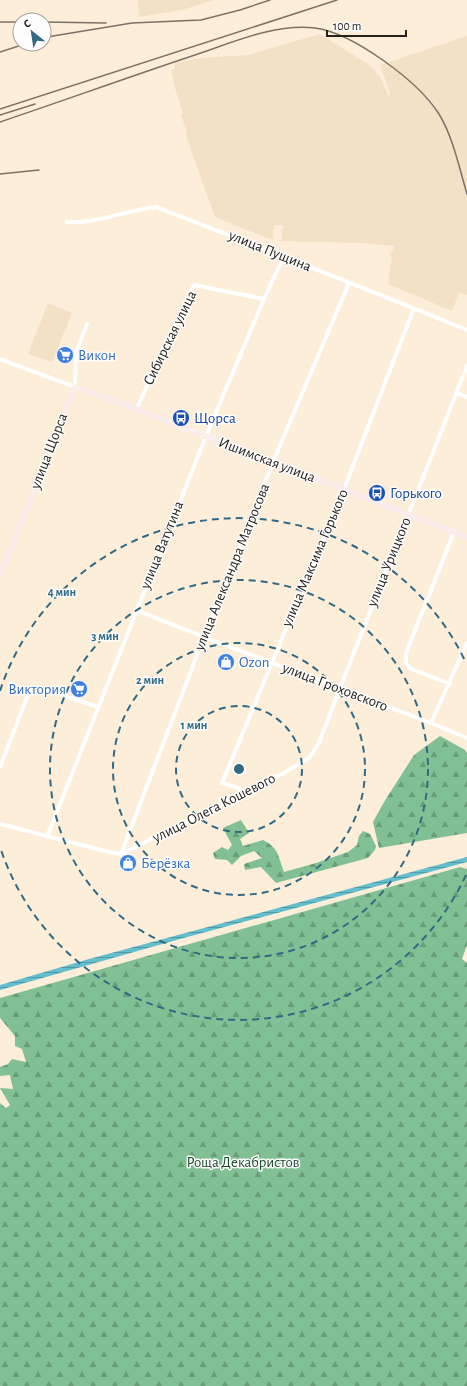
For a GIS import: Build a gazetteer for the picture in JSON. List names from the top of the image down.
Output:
{
  "streets": {
    "main road": ["улица Щорса", "Ишимская улица"],
    "street": [
      "улица Пущина",
      "Сибирская улица",
      "улица Ватутина",
      "улица Максима Горького",
      "улица Урицкого",
      "улица Александра Матросова",
      "улица Гроховского",
      "улица Олега Кошевого"
    ]
  },
  "crossings": [
    ["улица Пущина", "улица Ватутина"],
    ["улица Пущина", "улица Максима Горького"],
    ["улица Пущина", "улица Александра Матросова"],
    ["Сибирская улица", "Ишимская улица"],
    ["Сибирская улица", "улица Ватутина"],
    ["улица Щорса", "Ишимская улица"],
    ["Ишимская улица", "улица Ватутина"],
    ["Ишимская улица", "улица Максима Горького"],
    ["Ишимская улица", "улица Урицкого"],
    ["Ишимская улица", "улица Александра Матросова"],
    ["улица Ватутина", "улица Гроховского"],
    ["улица Максима Горького", "улица Гроховского"],
    ["улица Максима Горького", "улица Олега Кошевого"],
    ["улица Урицкого", "улица Гроховского"],
    ["улица Урицкого", "улица Олега Кошевого"],
    ["улица Александра Матросова", "улица Гроховского"],
    ["улица Александра Матросова", "улица Олега Кошевого"]
  ],
  "parks": ["Роща Декабристов"],
  "places": {
    "supermarket": ["Викон", "Виктория"],
    "bus stop": ["Щорса", "Горького"],
    "shop": ["Ozon", "Берёзка"]
  },
  "scale_bar": "100 m",
  "north": "top left",
  "rings": [
    "4 мин",
    "3 мин",
    "2 мин",
    "1 мин"
  ]
}
